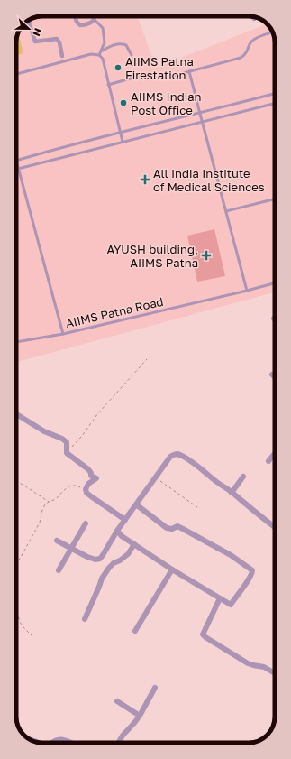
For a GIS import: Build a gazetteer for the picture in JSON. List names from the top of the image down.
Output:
{
  "streets": {
    "lane": ["AIIMS Patna Road"]
  },
  "places": {
    "other": ["AIIMS Patna Firestation", "AIIMS Indian Post Office"],
    "health": ["All India Institute of Medical Sciences", "AYUSH building, AIIMS Patna"]
  },
  "north": "right"
}
